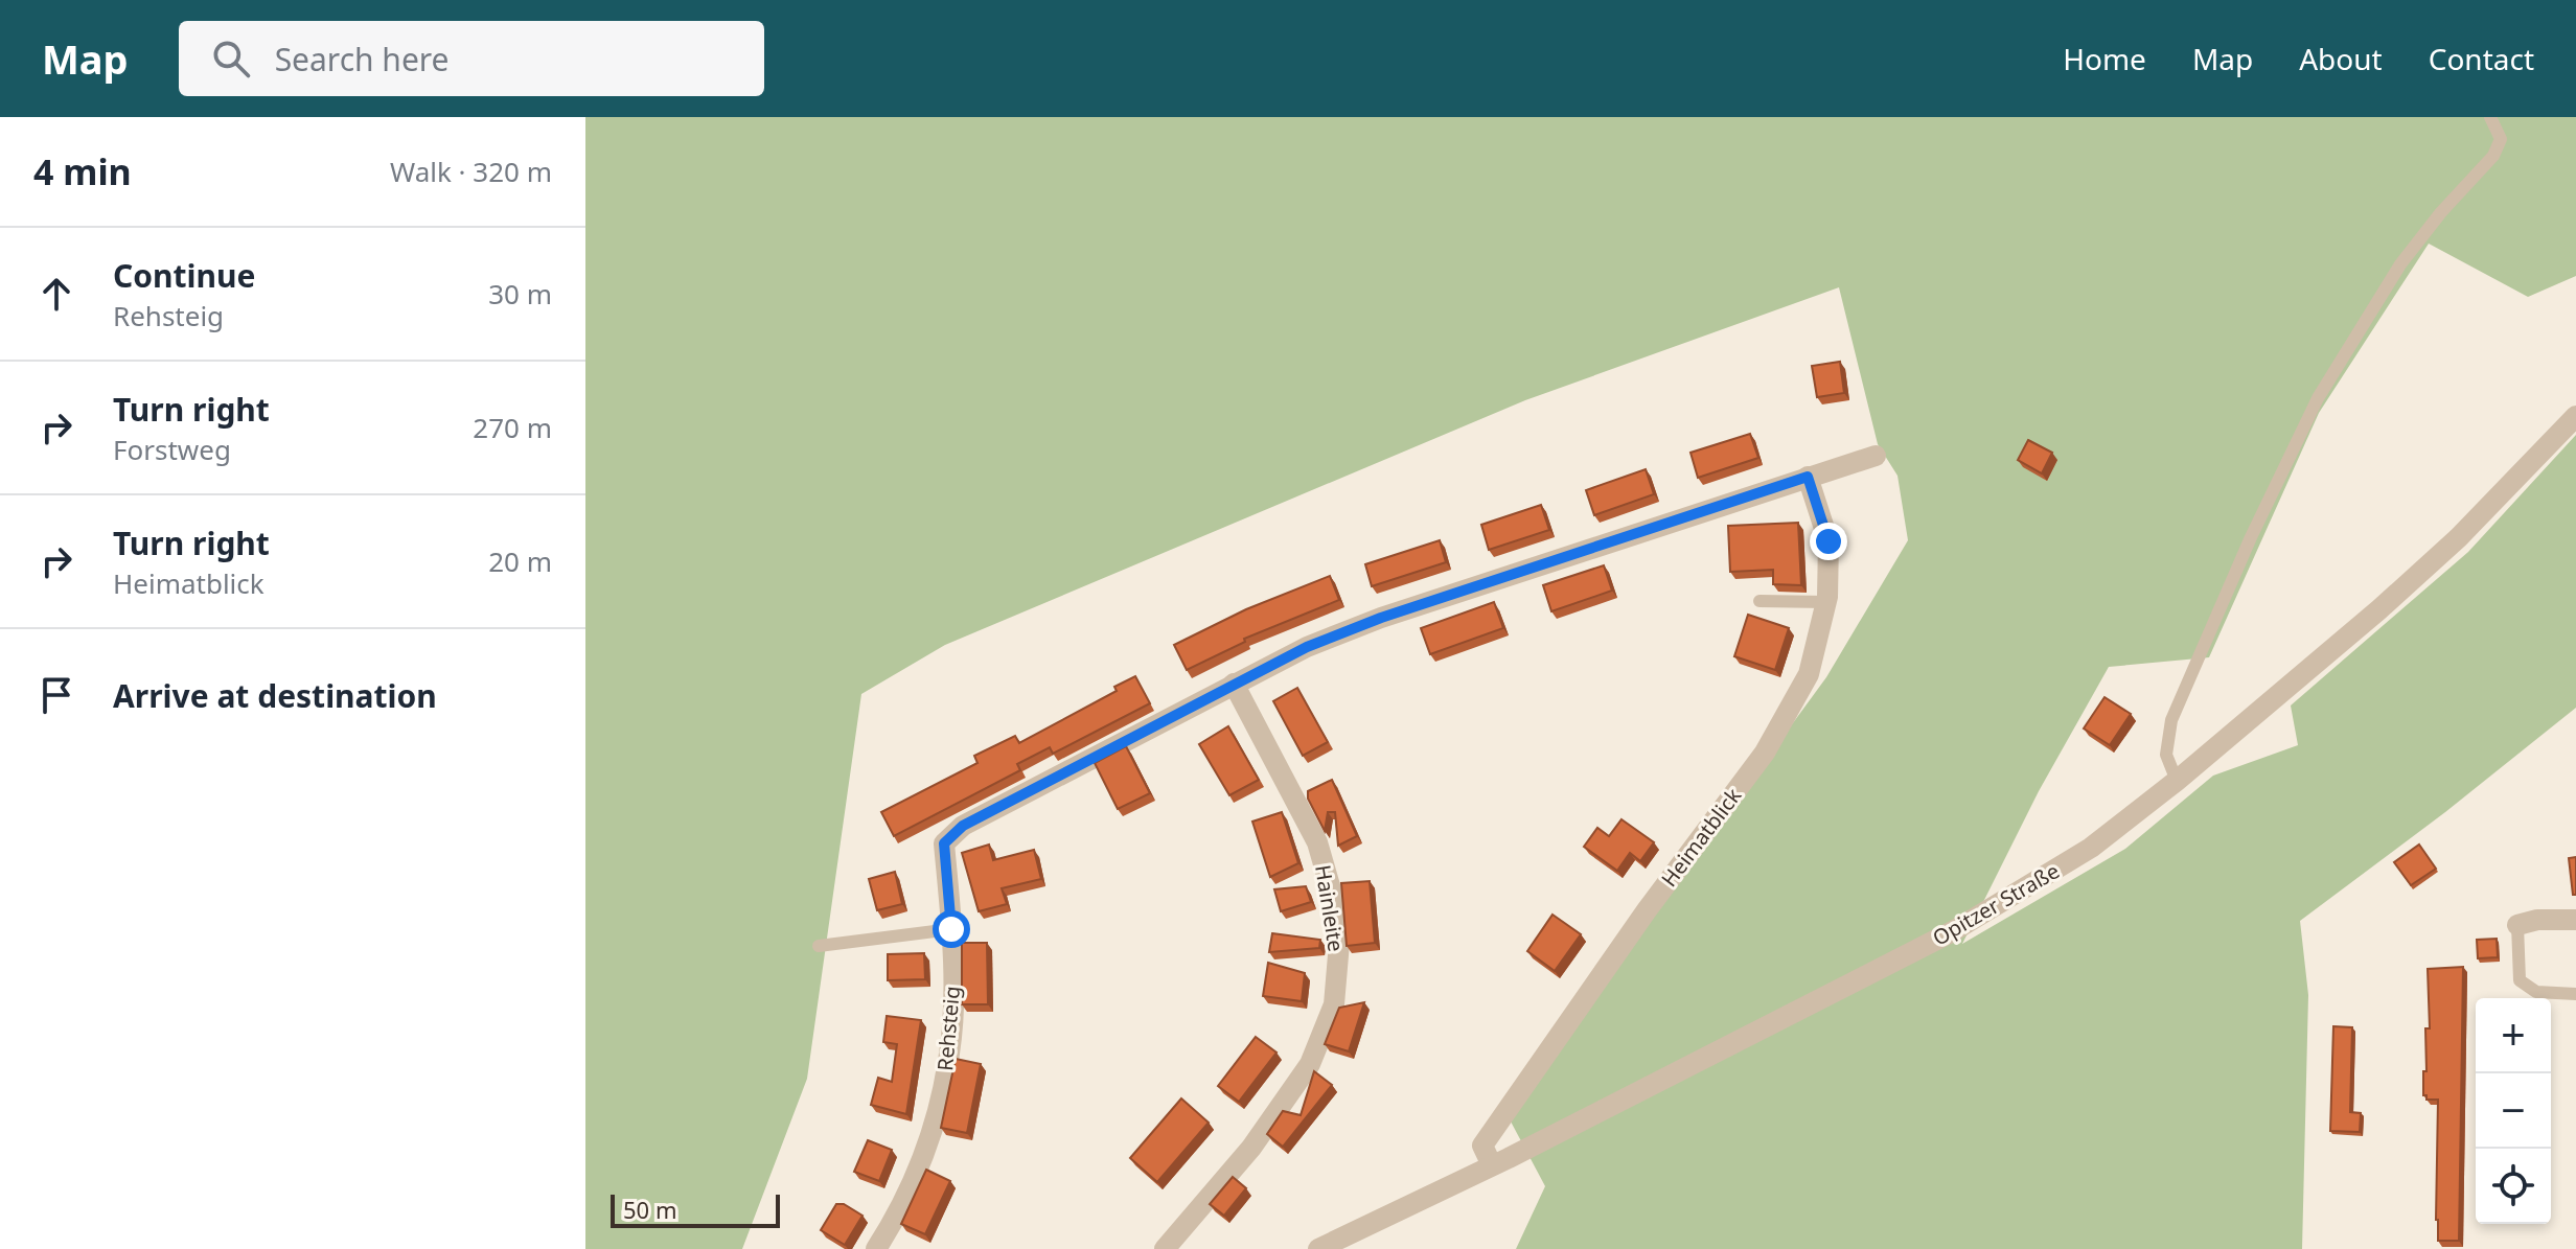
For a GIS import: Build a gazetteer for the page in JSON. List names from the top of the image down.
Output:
{
  "streets": {
    "street": [
      "Heimatblick",
      "Opitzer Straße",
      "Hainleite",
      "Rehsteig"
    ]
  },
  "crossings": [
    ["Heimatblick", "Opitzer Straße"],
    ["Hainleite", "Rehsteig"]
  ],
  "scale_bar": "50 m",
  "page": {
    "header": "Map",
    "search": "Search here",
    "nav": [
      "Home",
      "Map",
      "About",
      "Contact"
    ],
    "heading": ["4 min", "Walk · 320 m"],
    "list": [
      ["Continue", "Rehsteig", "30 m"],
      ["Turn right", "Forstweg", "270 m"],
      ["Turn right", "Heimatblick", "20 m"],
      "Arrive at destination"
    ],
    "map_buttons": ["+", "−"],
    "scale": "50 m"
  }
}
